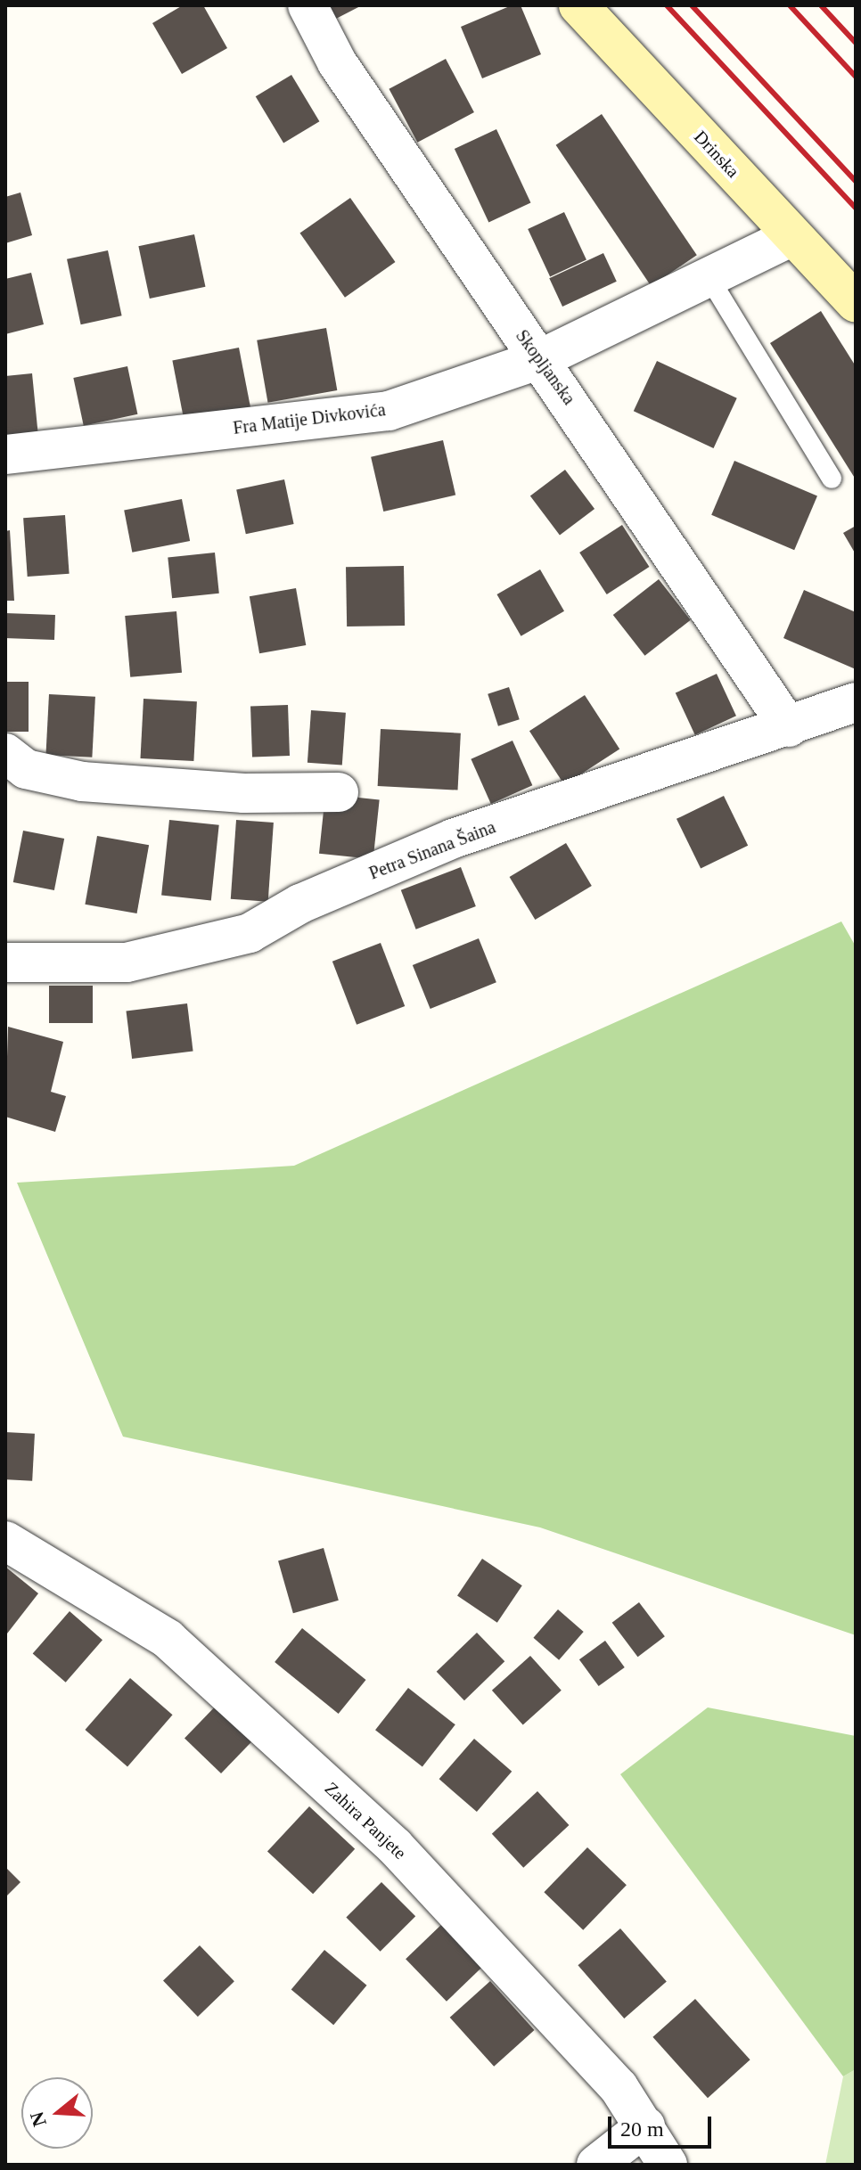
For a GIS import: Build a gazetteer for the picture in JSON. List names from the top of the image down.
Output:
{
  "streets": {
    "main road": ["Drinska"],
    "street": [
      "Skopljanska",
      "Fra Matije Divkovića",
      "Petra Sinana Šaina",
      "Zahira Panjete"
    ]
  },
  "crossings": [
    ["Drinska", "Fra Matije Divkovića"],
    ["Skopljanska", "Fra Matije Divkovića"],
    ["Skopljanska", "Petra Sinana Šaina"]
  ],
  "scale_bar": "20 m",
  "north": "left"
}
